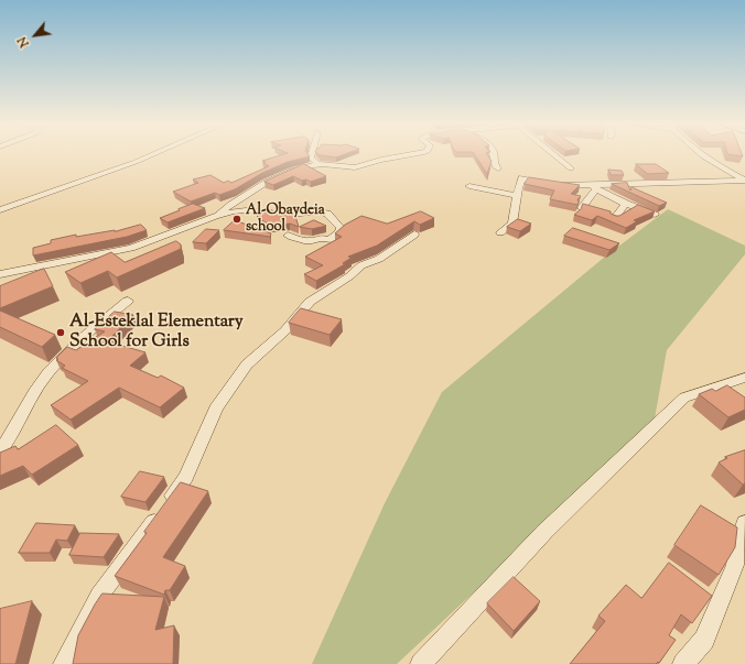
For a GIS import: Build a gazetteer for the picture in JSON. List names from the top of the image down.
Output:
{
  "places": ["Al-Obaydeia school", "Al-Esteklal Elementary School for Girls"],
  "north": "bottom left"
}
